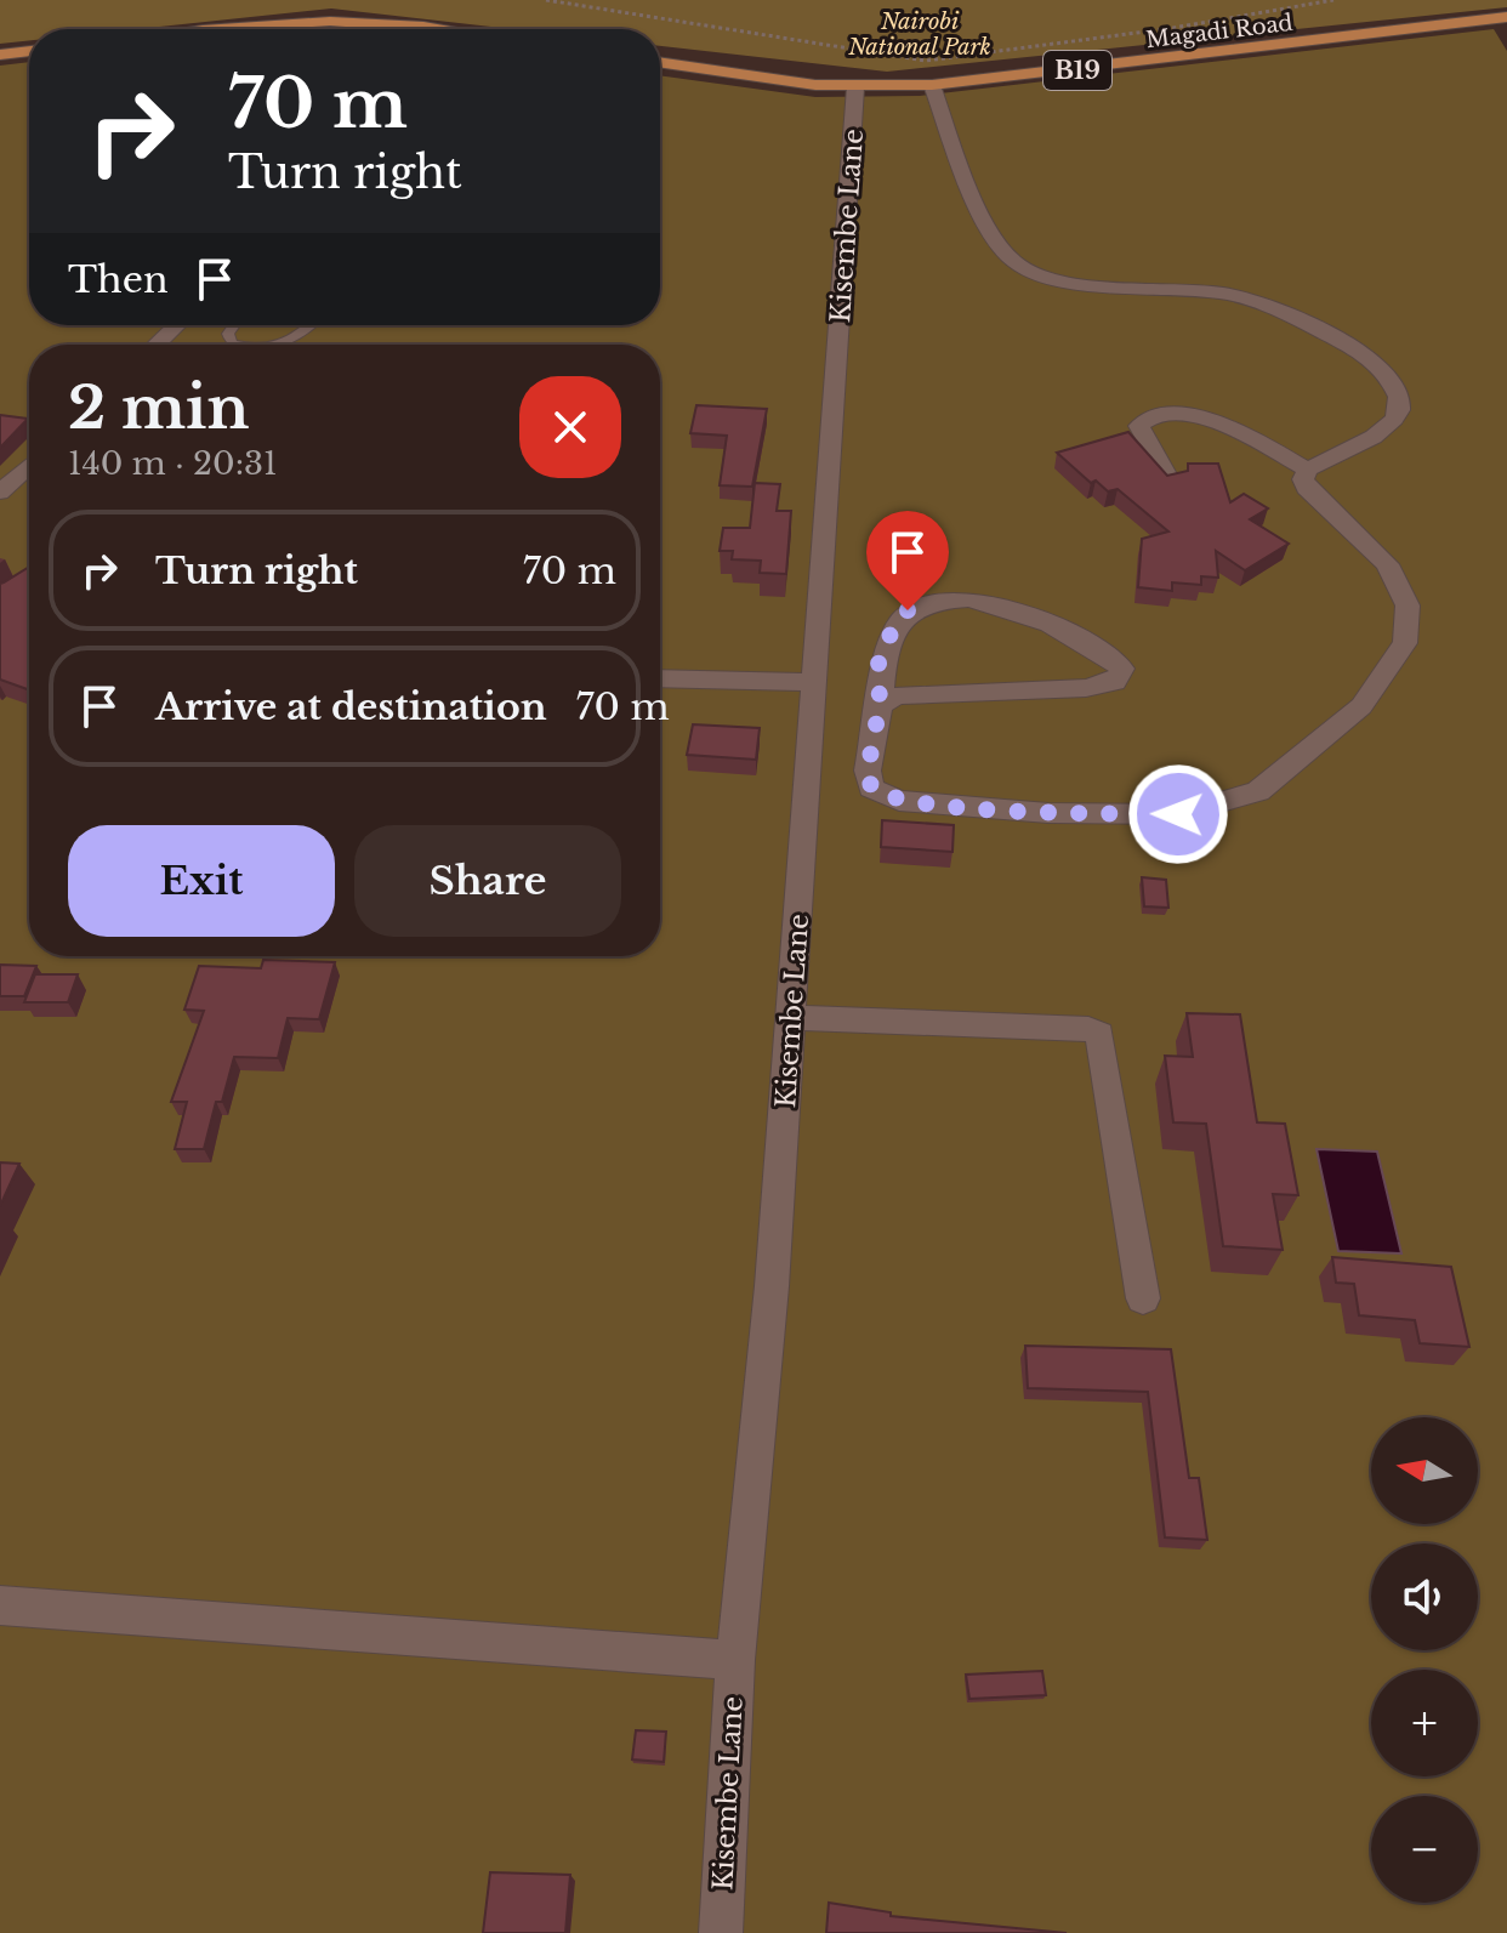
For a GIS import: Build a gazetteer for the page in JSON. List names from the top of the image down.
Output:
{
  "streets": {
    "highway": ["Magadi Road", "B19"],
    "street": ["Kisembe Lane"]
  },
  "crossings": [
    ["Magadi Road", "Kisembe Lane"]
  ],
  "parks": ["Nairobi National Park"],
  "north": "left",
  "page": {
    "turn": ["70 m", "Turn right"],
    "then": "Then",
    "heading": ["2 min", "140 m · 20:31"],
    "list": [
      {
        "name": "Turn right",
        "value": "70 m"
      },
      {
        "name": "Arrive at destination",
        "value": "70 m"
      }
    ],
    "buttons": ["Exit", "Share"],
    "map_buttons": ["+", "−"]
  }
}
